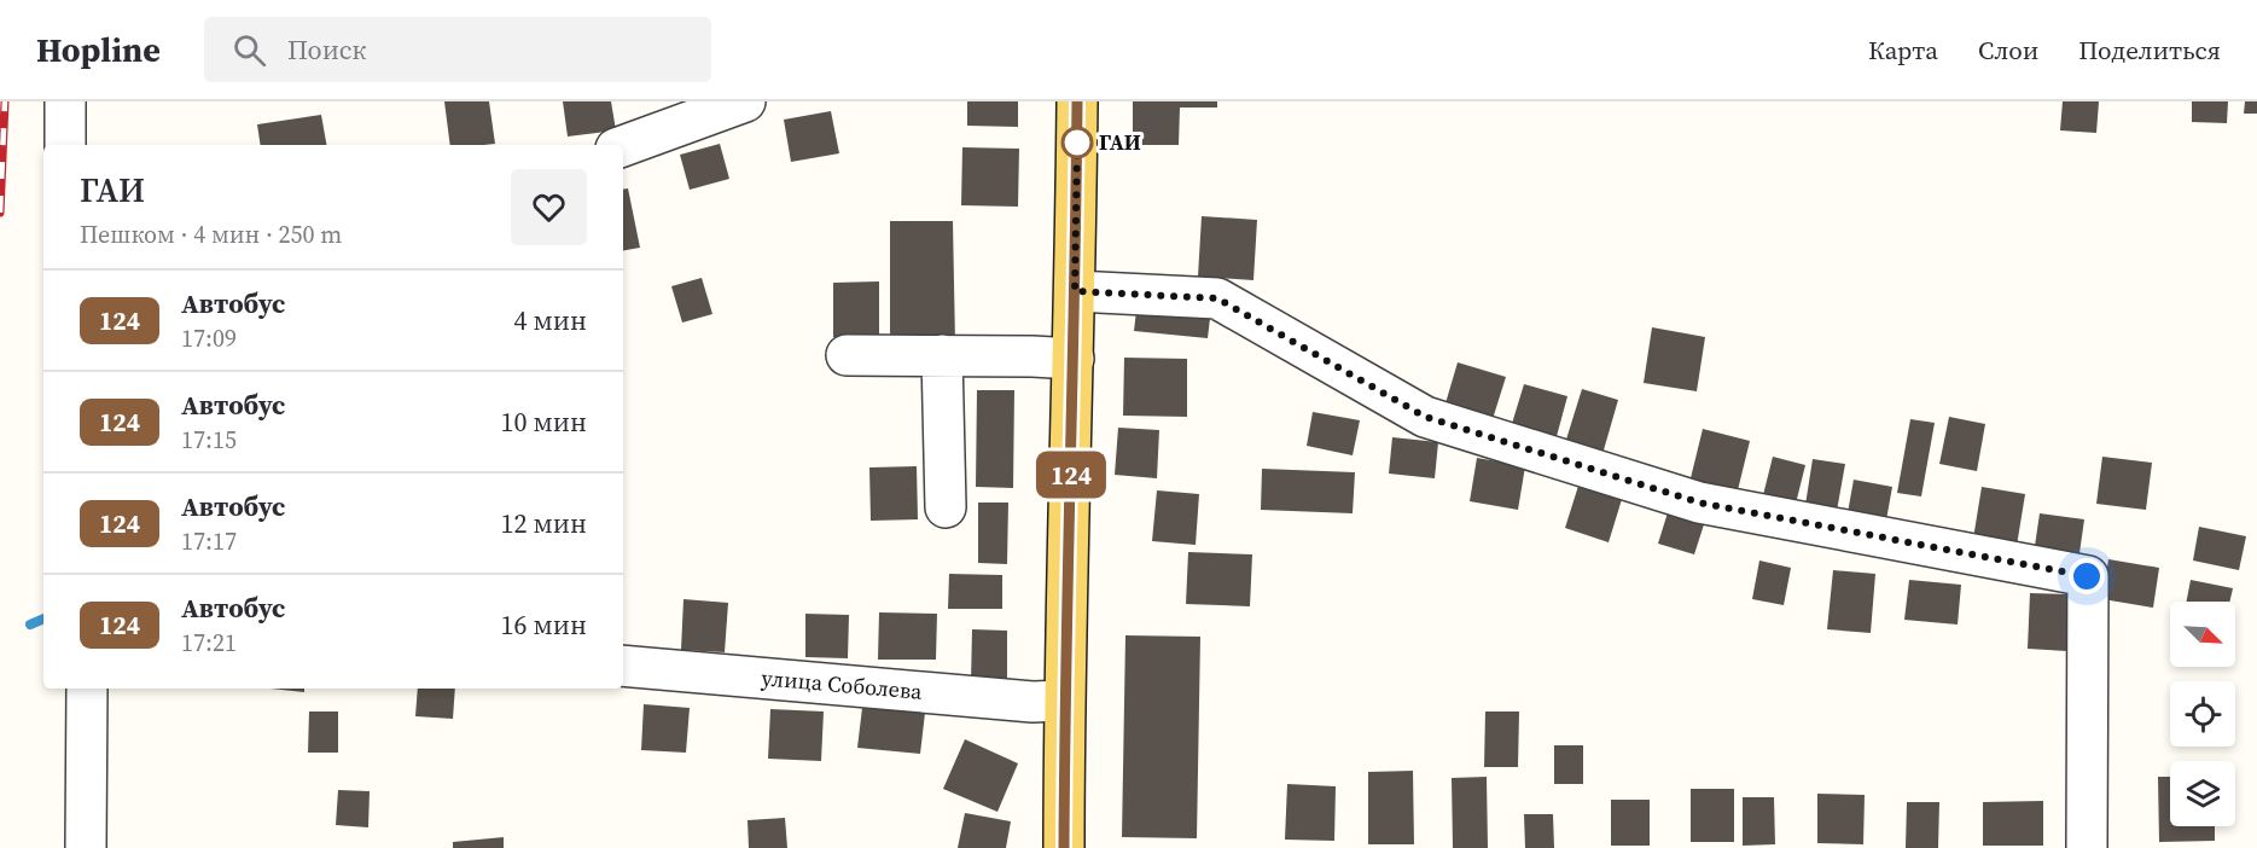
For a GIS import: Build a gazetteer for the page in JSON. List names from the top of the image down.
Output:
{
  "streets": {
    "street": ["улица Соболева"]
  },
  "places": ["ГАИ"],
  "lines": ["bus line 124"],
  "north": "bottom right",
  "page": {
    "header": "Hopline",
    "search": "Поиск",
    "nav": ["Карта", "Слои", "Поделиться"],
    "on_map": "124",
    "heading": ["ГАИ", "Пешком · 4 мин · 250 m"],
    "list": [
      {
        "mark": "124",
        "name": "Автобус",
        "note": "17:09",
        "value": "4 мин"
      },
      {
        "mark": "124",
        "name": "Автобус",
        "note": "17:15",
        "value": "10 мин"
      },
      {
        "mark": "124",
        "name": "Автобус",
        "note": "17:17",
        "value": "12 мин"
      },
      {
        "mark": "124",
        "name": "Автобус",
        "note": "17:21",
        "value": "16 мин"
      }
    ]
  }
}
